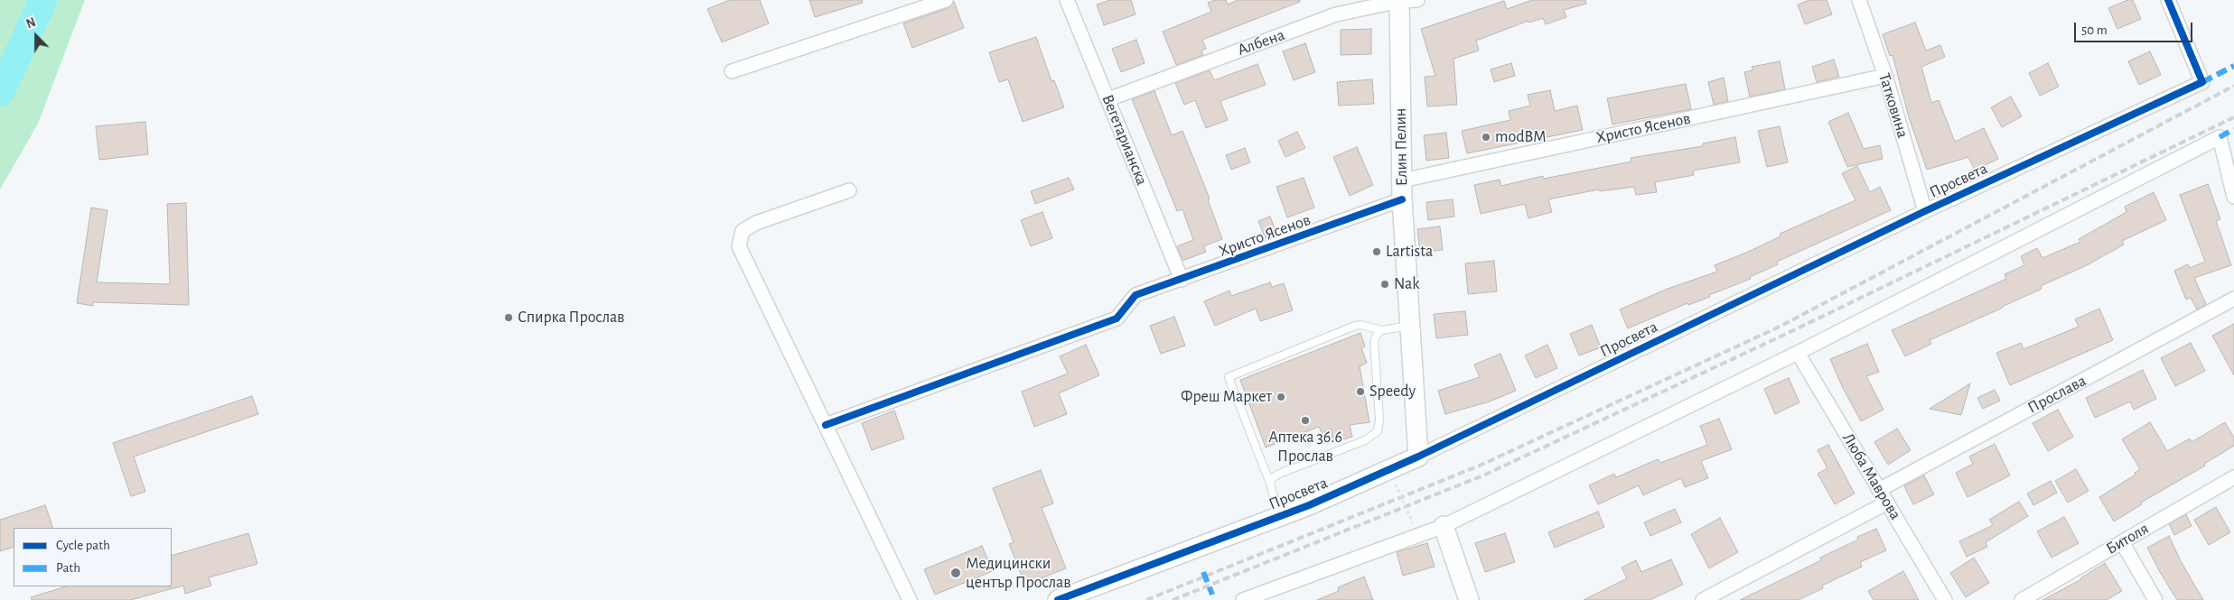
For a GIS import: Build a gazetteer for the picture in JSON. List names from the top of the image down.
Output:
{
  "streets": {
    "street": [
      "Албена",
      "Татковина",
      "Христо Ясенов",
      "Вегетарианска",
      "Елин Пелин",
      "Просвета",
      "Прослава",
      "Люба Маврова",
      "Битоля"
    ]
  },
  "crossings": [
    ["Албена", "Вегетарианска"],
    ["Албена", "Елин Пелин"],
    ["Татковина", "Христо Ясенов"],
    ["Татковина", "Просвета"],
    ["Христо Ясенов", "Вегетарианска"],
    ["Христо Ясенов", "Елин Пелин"],
    ["Елин Пелин", "Просвета"],
    ["Прослава", "Люба Маврова"]
  ],
  "places": [
    "modBM",
    "Lartista",
    "Nak",
    "Спирка Прослав",
    "Speedy",
    "Фреш Маркет",
    "Аптека 36.6 Прослав",
    "Медицински център Прослав"
  ],
  "legend": ["Cycle path", "Path"],
  "scale_bar": "50 m",
  "north": "top"
}
